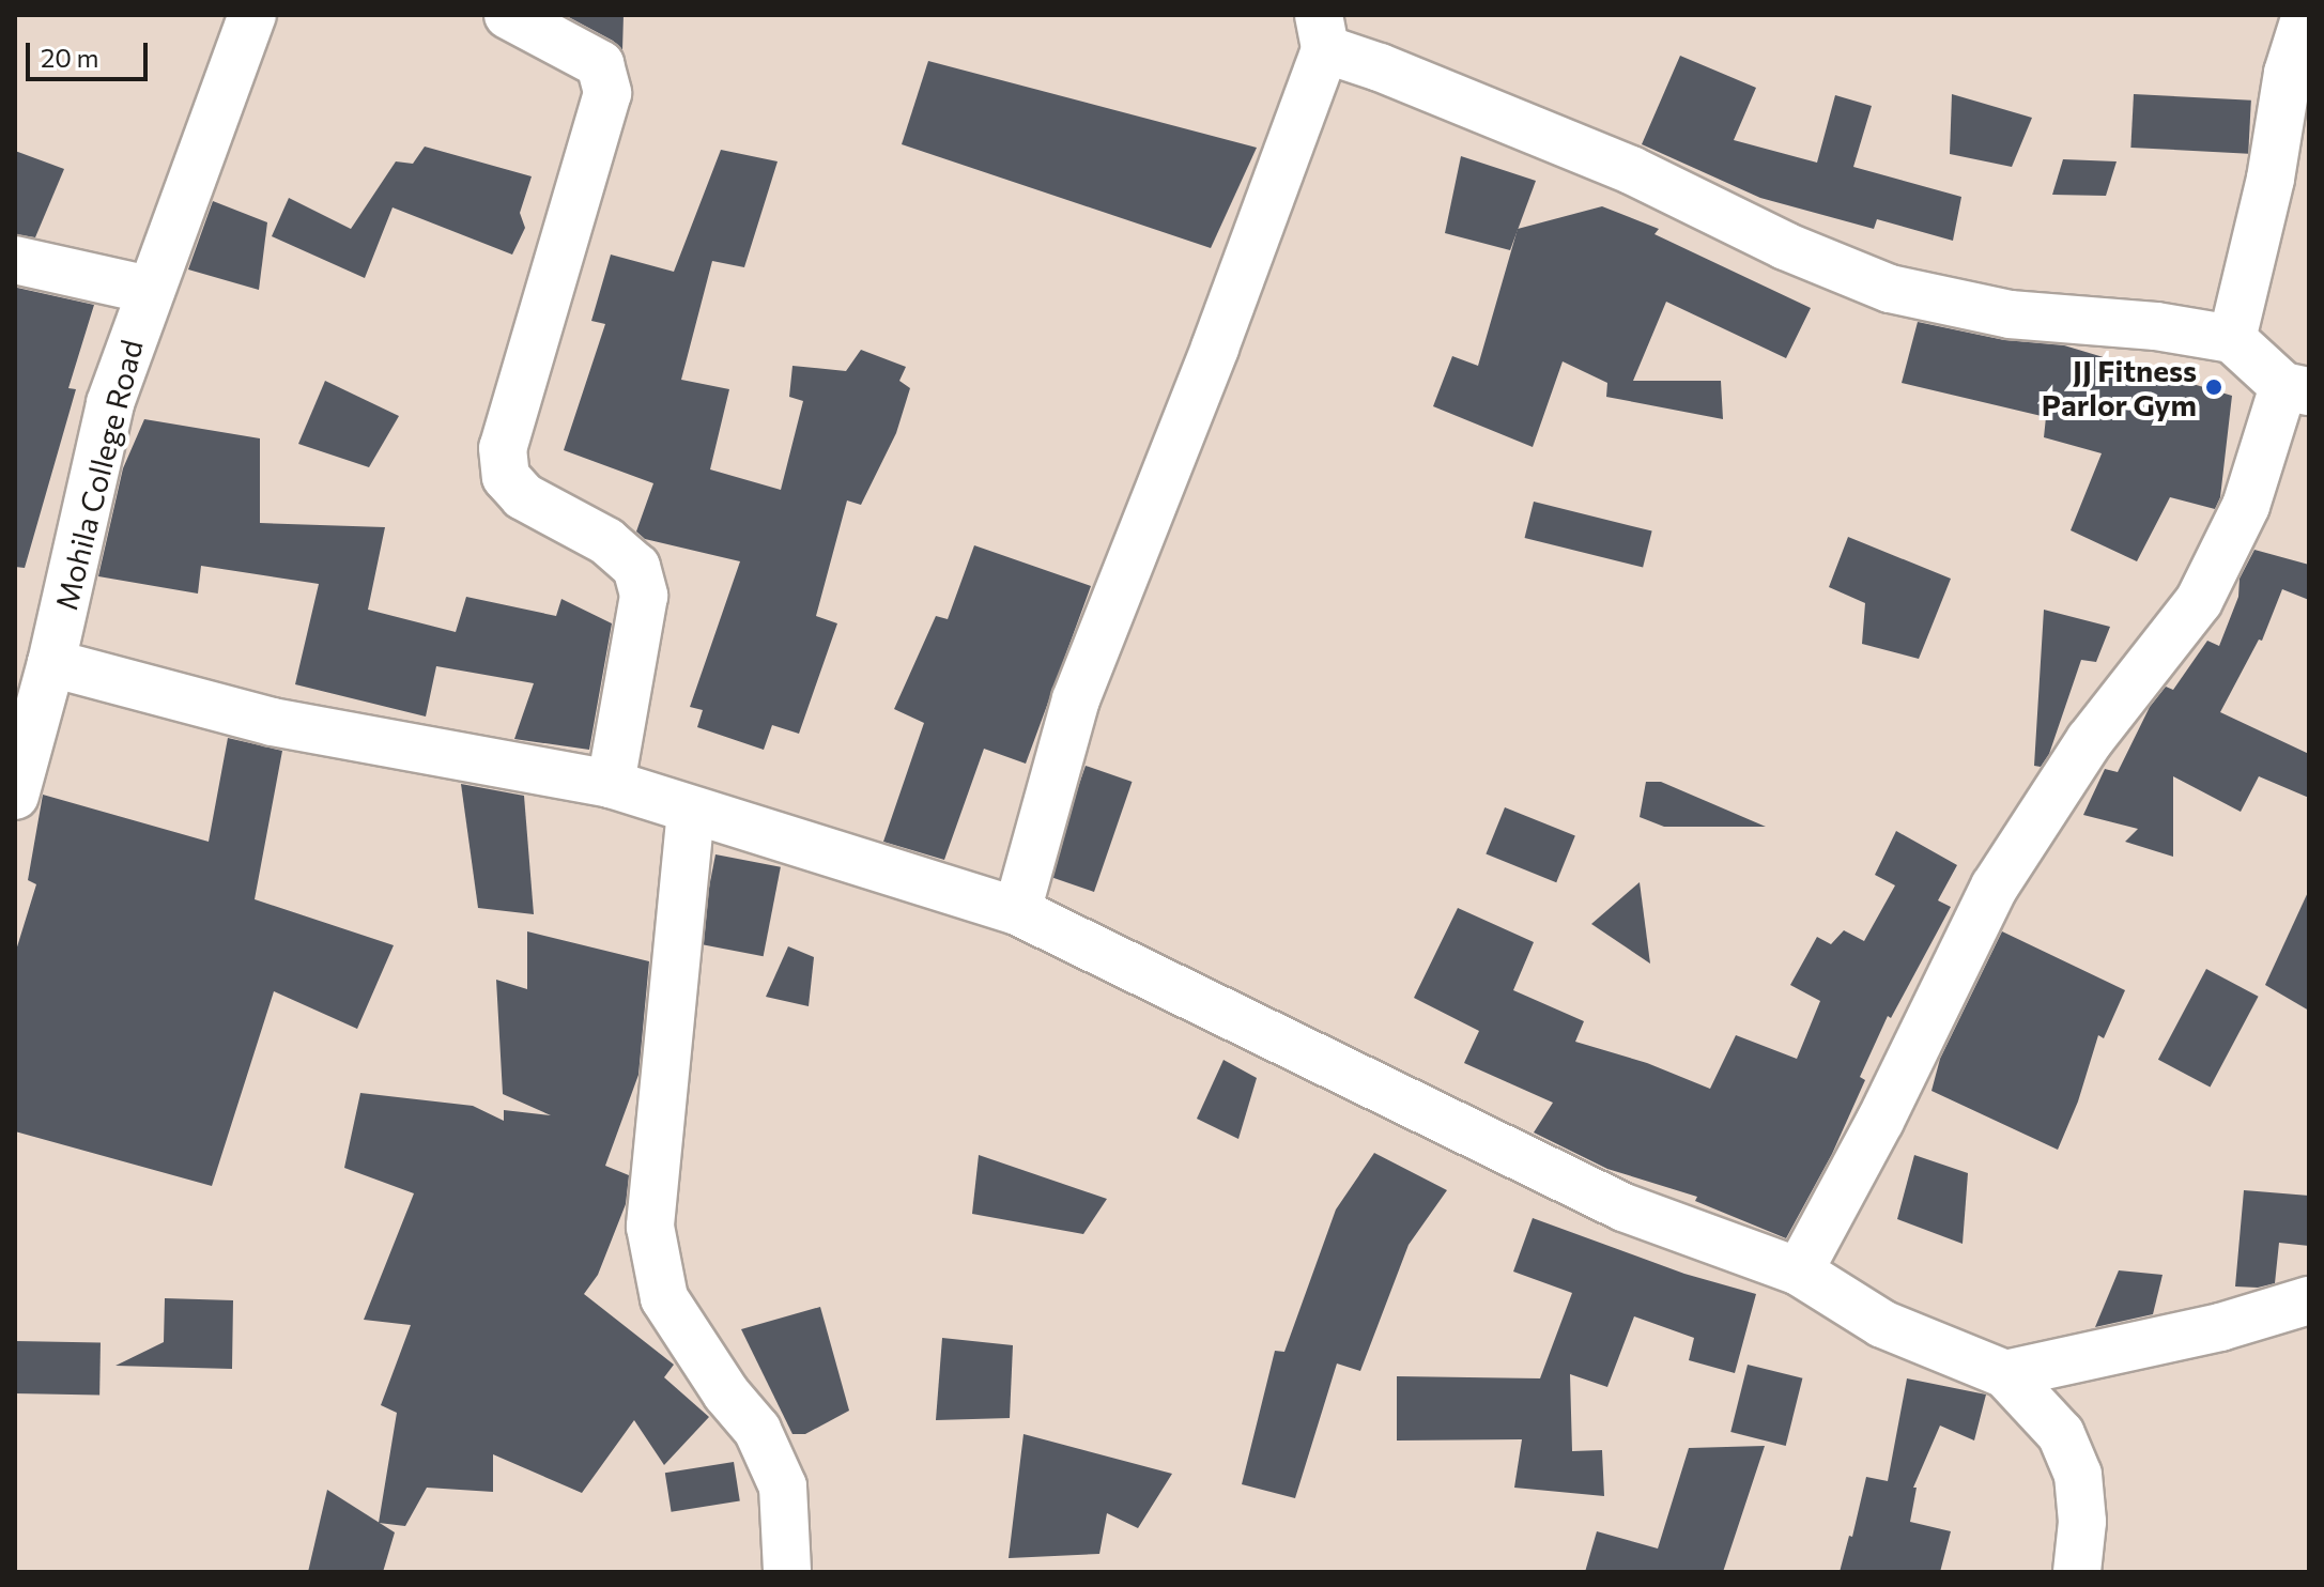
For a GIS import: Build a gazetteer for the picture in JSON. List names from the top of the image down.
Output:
{
  "streets": {
    "street": ["Mohila College Road"]
  },
  "places": ["JJ Fitness Parlor Gym"],
  "scale_bar": "20 m"
}
